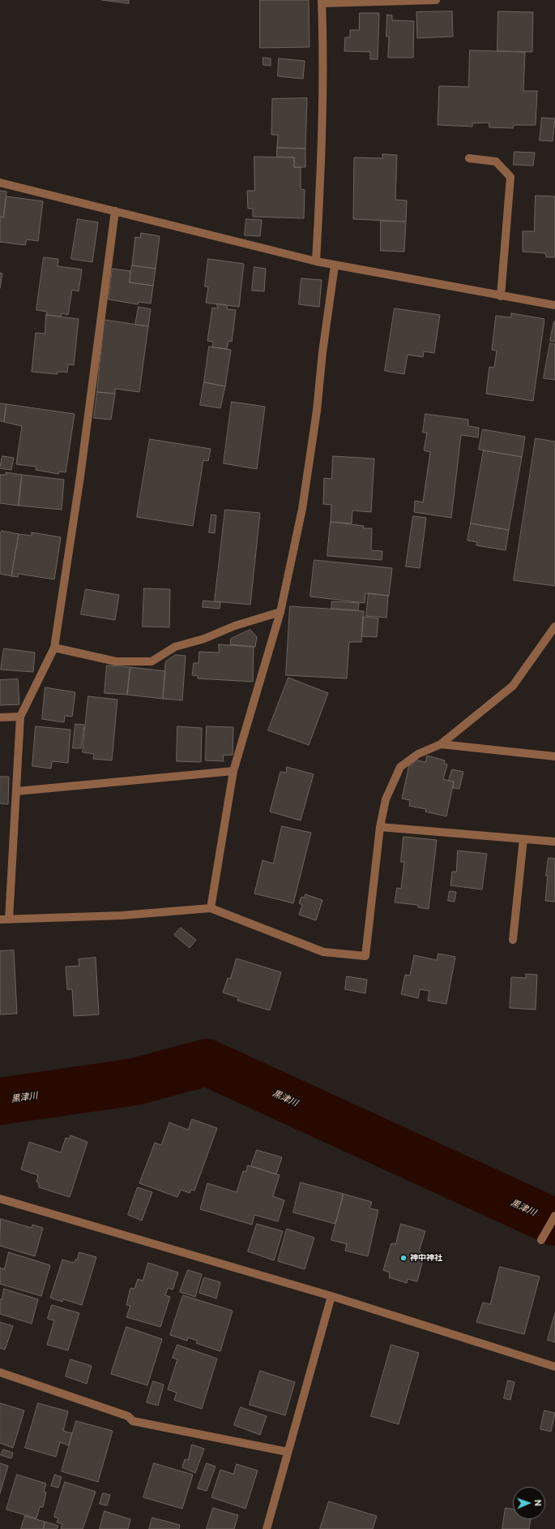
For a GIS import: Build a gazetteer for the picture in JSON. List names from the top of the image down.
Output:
{
  "water": ["黒津川"],
  "places": ["神中神社"],
  "north": "right"
}
